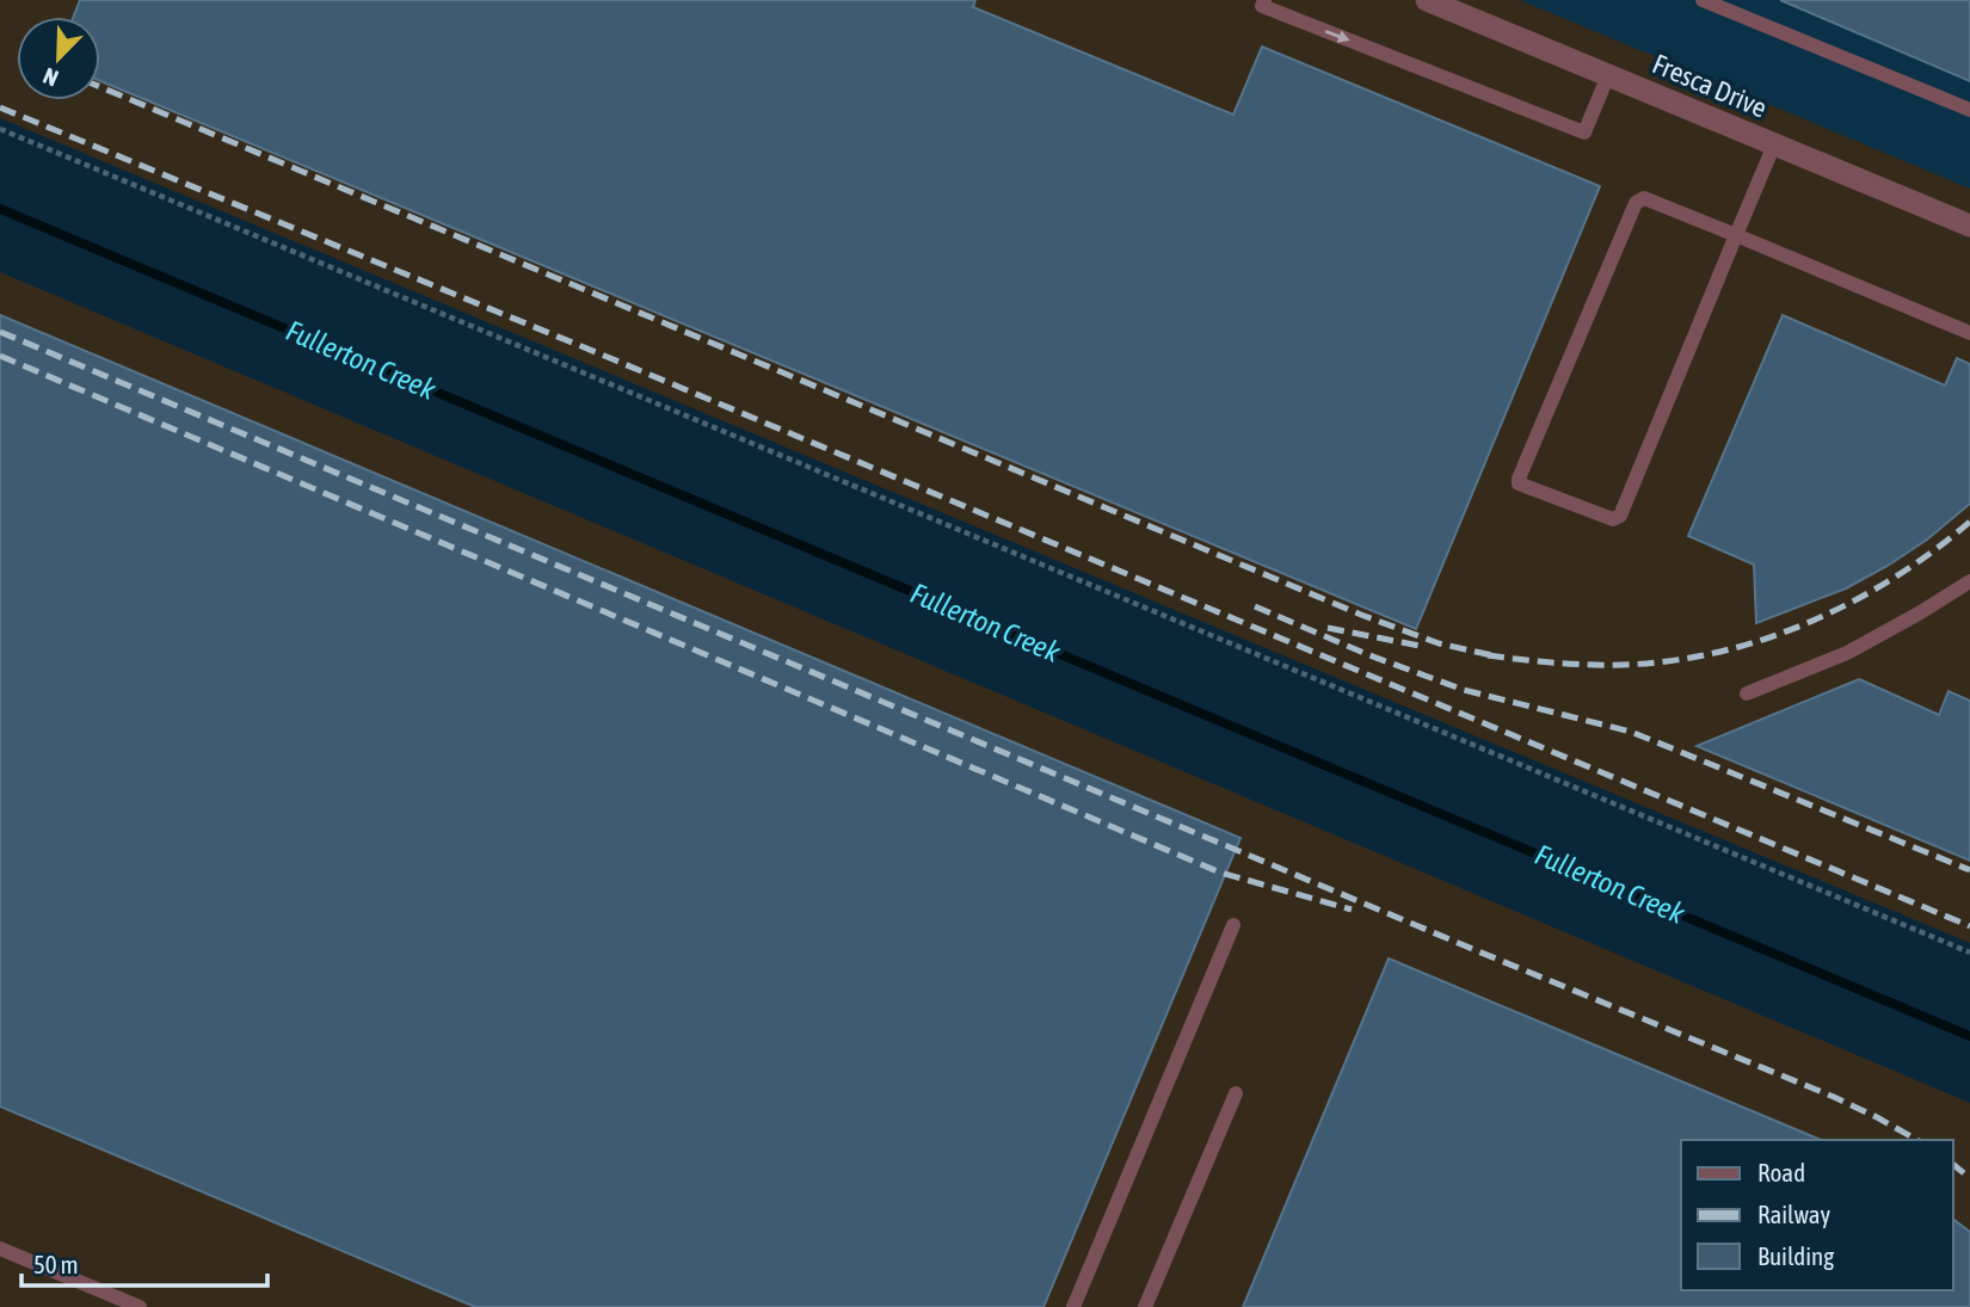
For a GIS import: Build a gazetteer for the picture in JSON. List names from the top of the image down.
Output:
{
  "streets": {
    "street": ["Fresca Drive"]
  },
  "water": ["Fullerton Creek"],
  "legend": ["Road", "Railway", "Building"],
  "scale_bar": "50 m",
  "north": "bottom left"
}
